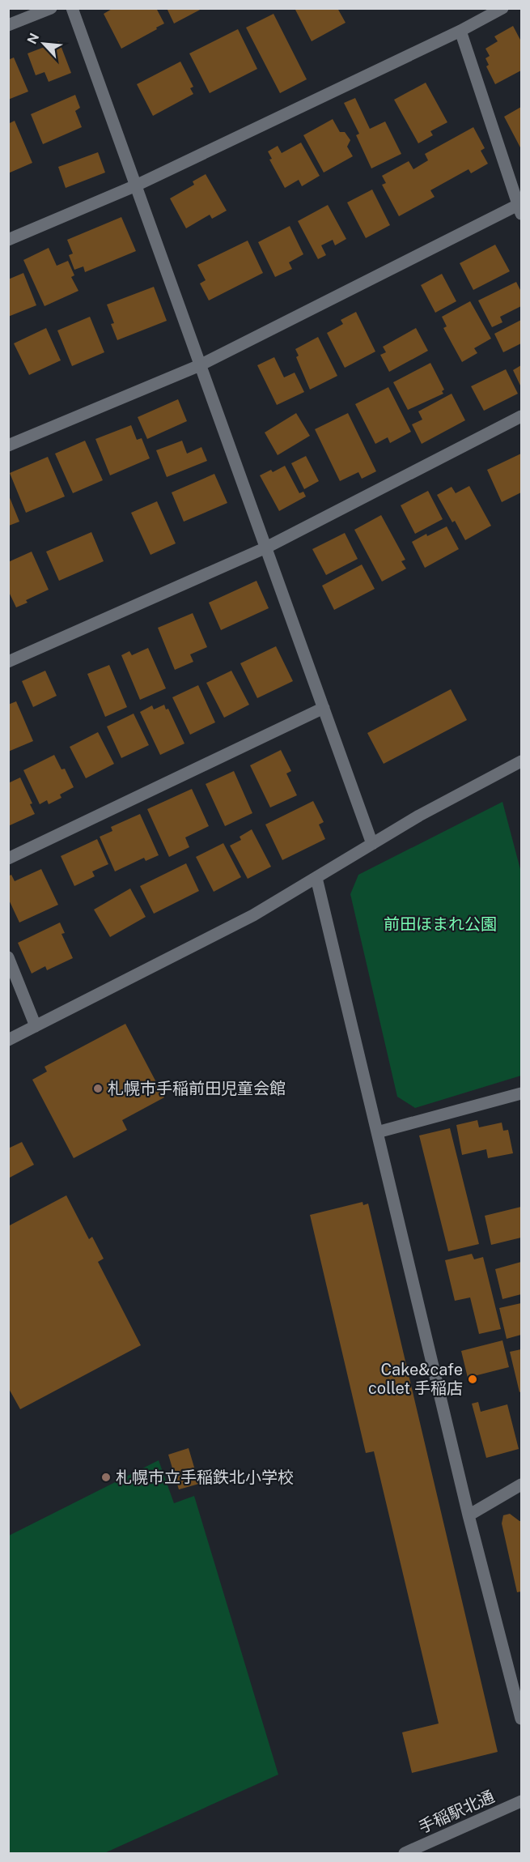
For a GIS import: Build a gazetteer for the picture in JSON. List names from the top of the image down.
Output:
{
  "streets": {
    "street": ["手稲駅北通"]
  },
  "parks": ["前田ほまれ公園"],
  "places": ["札幌市手稲前田児童会館", "Cake&cafe collet 手稲店", "札幌市立手稲鉄北小学校"],
  "north": "top left"
}
